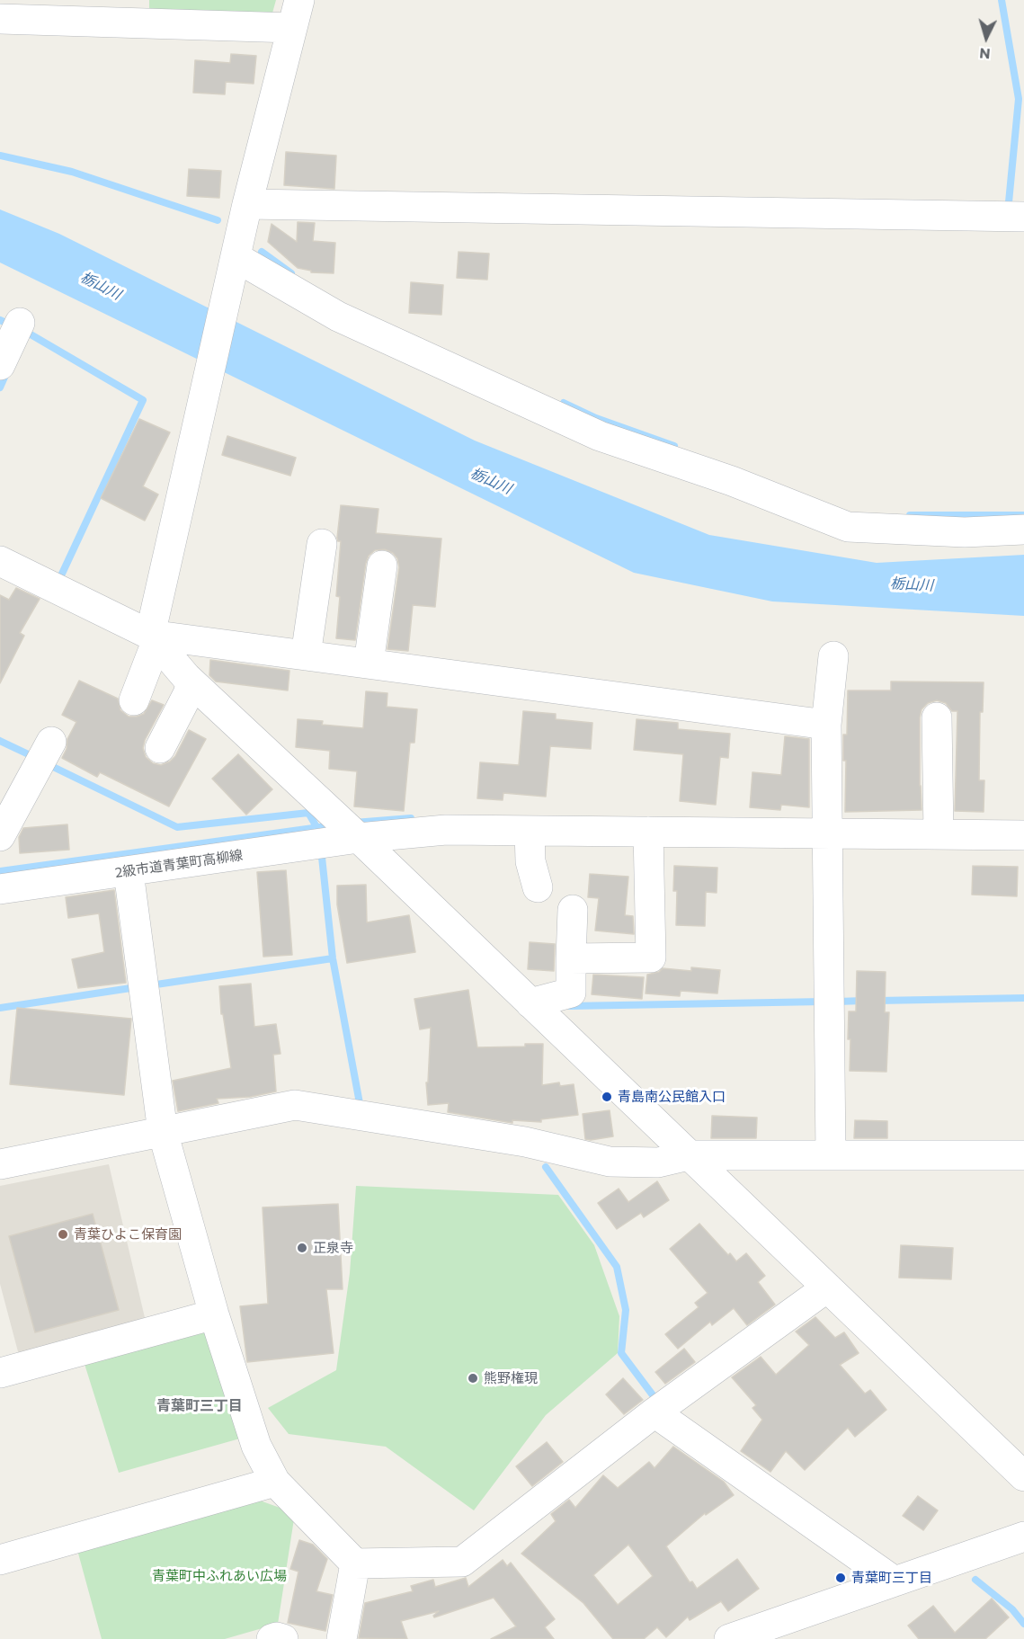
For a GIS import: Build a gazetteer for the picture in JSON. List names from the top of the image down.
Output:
{
  "streets": {
    "street": ["2級市道青葉町高柳線"]
  },
  "districts": ["青葉町三丁目"],
  "water": ["栃山川"],
  "parks": ["青葉町中ふれあい広場"],
  "places": [
    "青島南公民館入口",
    "青葉ひよこ保育園",
    "正泉寺",
    "熊野権現",
    "青葉町三丁目"
  ],
  "north": "bottom"
}
